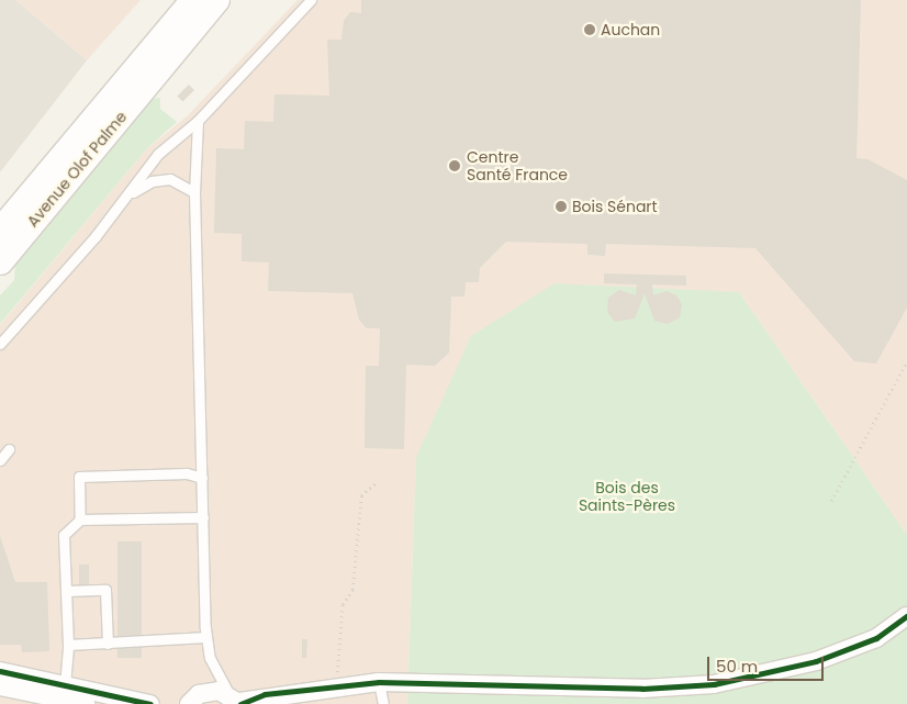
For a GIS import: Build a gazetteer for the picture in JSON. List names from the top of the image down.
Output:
{
  "streets": {
    "main road": ["Avenue Olof Palme"]
  },
  "parks": ["Bois des Saints-Pères"],
  "places": ["Auchan", "Centre Santé France", "Bois Sénart"],
  "scale_bar": "50 m"
}
